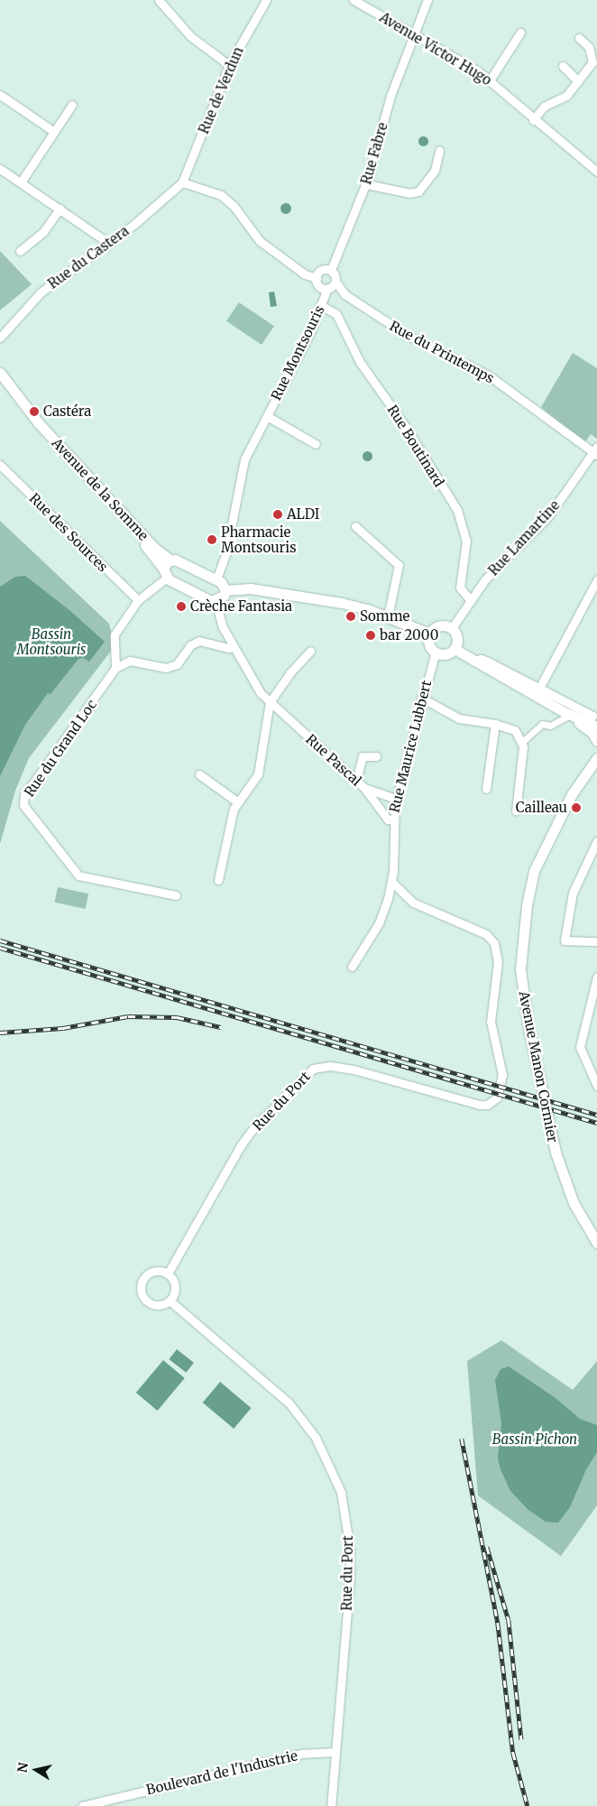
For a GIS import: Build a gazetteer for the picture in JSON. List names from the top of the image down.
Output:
{
  "streets": {
    "street": [
      "Avenue Victor Hugo",
      "Rue de Verdun",
      "Rue Fabre",
      "Rue du Castera",
      "Rue du Printemps",
      "Rue Montsouris",
      "Rue Boutinard",
      "Avenue de la Somme",
      "Rue des Sources",
      "Rue Lamartine",
      "Rue Maurice Lubbert",
      "Rue du Grand Loc",
      "Rue Pascal",
      "Avenue Manon Cormier",
      "Rue du Port",
      "Boulevard de l'Industrie"
    ]
  },
  "crossings": [
    ["Avenue Victor Hugo", "Rue Fabre"],
    ["Rue de Verdun", "Rue du Castera"],
    ["Rue Fabre", "Rue du Printemps"],
    ["Rue Fabre", "Rue Montsouris"],
    ["Rue du Printemps", "Rue Montsouris"],
    ["Rue du Printemps", "Rue Lamartine"],
    ["Rue Montsouris", "Rue Boutinard"],
    ["Rue Boutinard", "Rue Lamartine"],
    ["Rue Lamartine", "Rue Maurice Lubbert"],
    ["Rue Maurice Lubbert", "Rue Pascal"],
    ["Rue Maurice Lubbert", "Rue du Port"],
    ["Rue du Port", "Boulevard de l'Industrie"]
  ],
  "parks": ["Bassin Montsouris", "Bassin Pichon"],
  "places": [
    "Castéra",
    "ALDI",
    "Pharmacie Montsouris",
    "Crèche Fantasia",
    "Somme",
    "bar 2000",
    "Cailleau"
  ],
  "north": "left"
}
